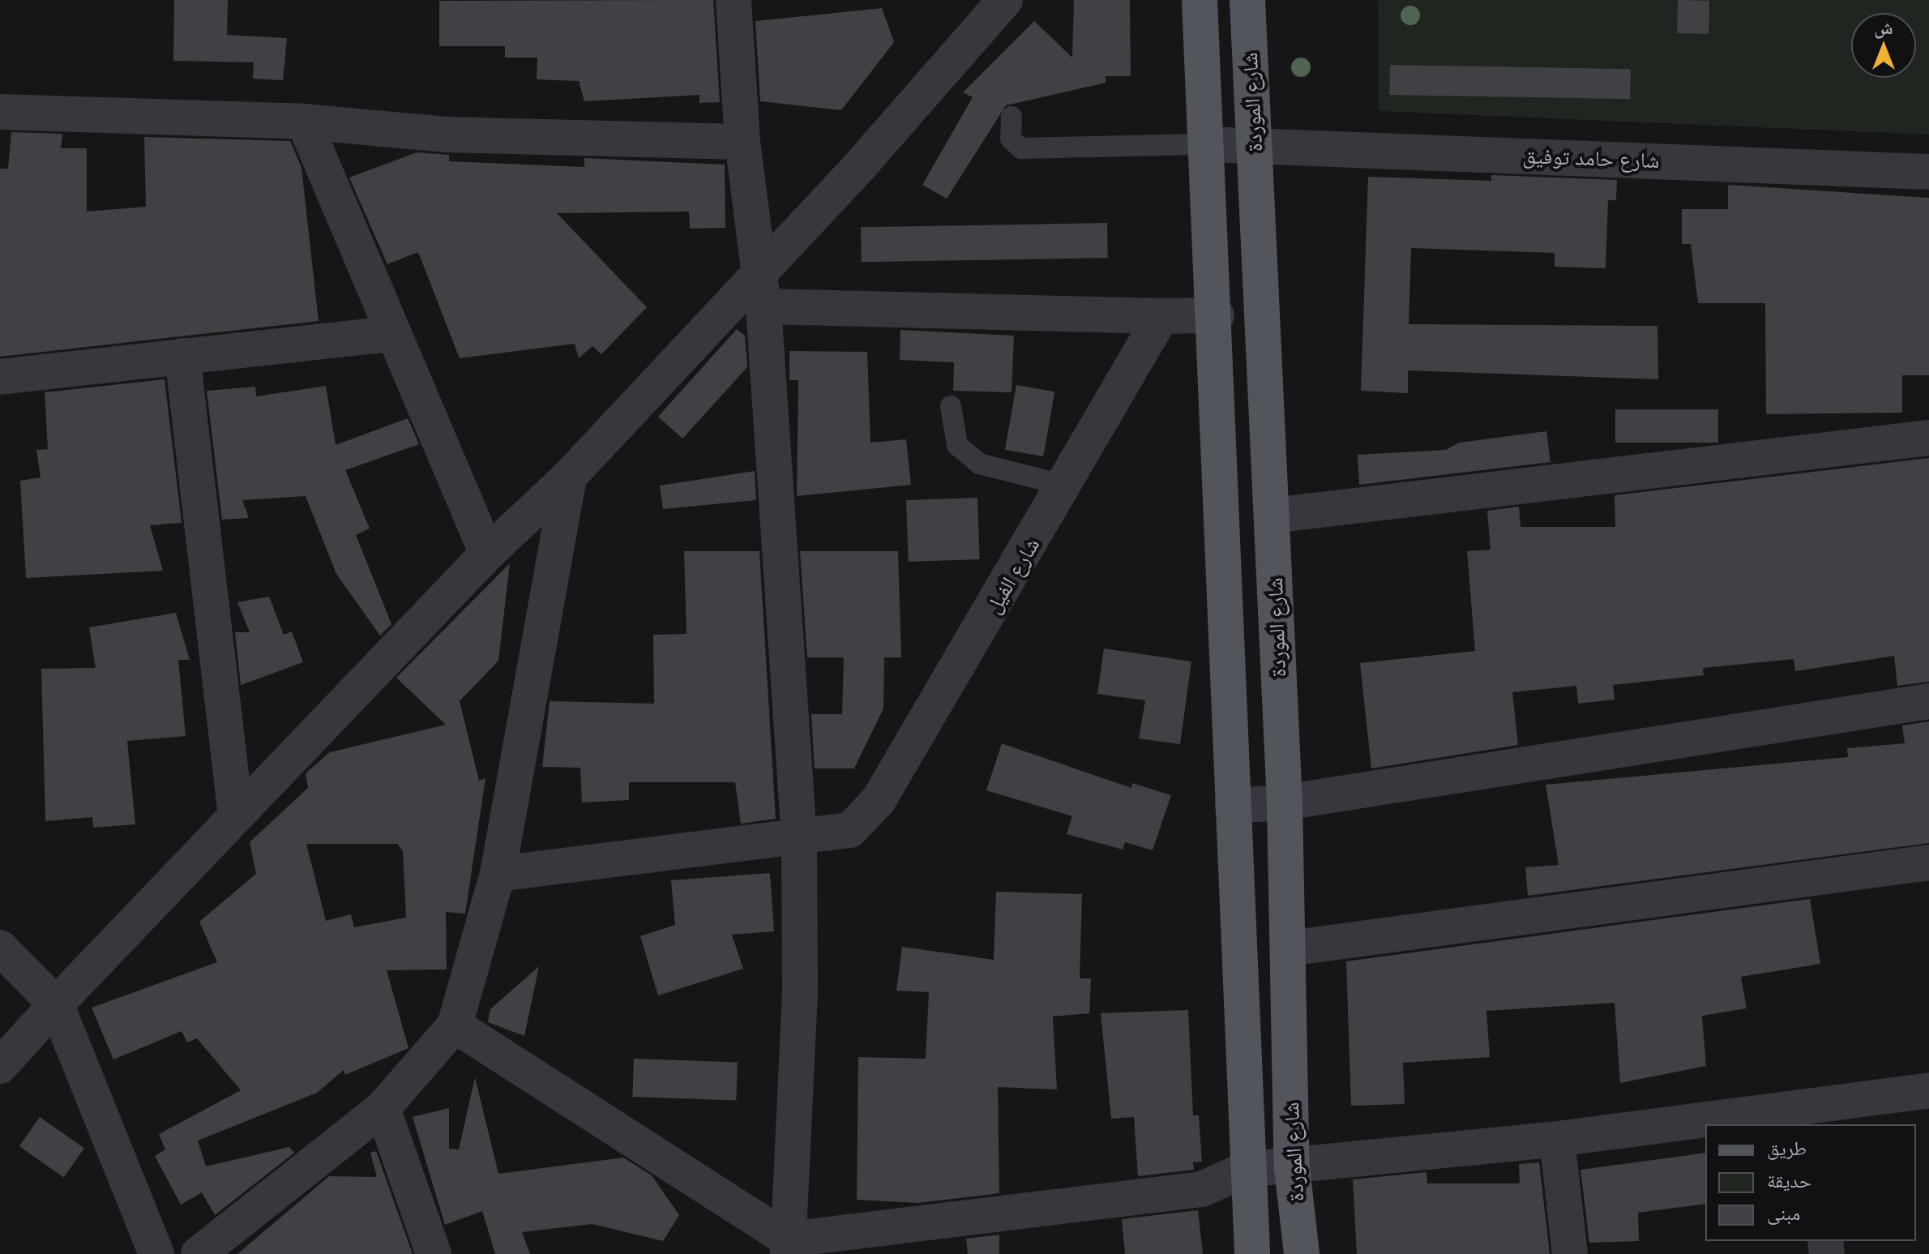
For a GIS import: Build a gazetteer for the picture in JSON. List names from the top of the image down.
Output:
{
  "streets": {
    "main road": ["شارع الموردة"],
    "street": ["شارع حامد توفيق", "شارع الفيل"]
  },
  "crossings": [
    ["شارع الموردة", "شارع حامد توفيق"]
  ],
  "legend": ["طريق", "حديقة", "مبنى"],
  "north": "top"
}
